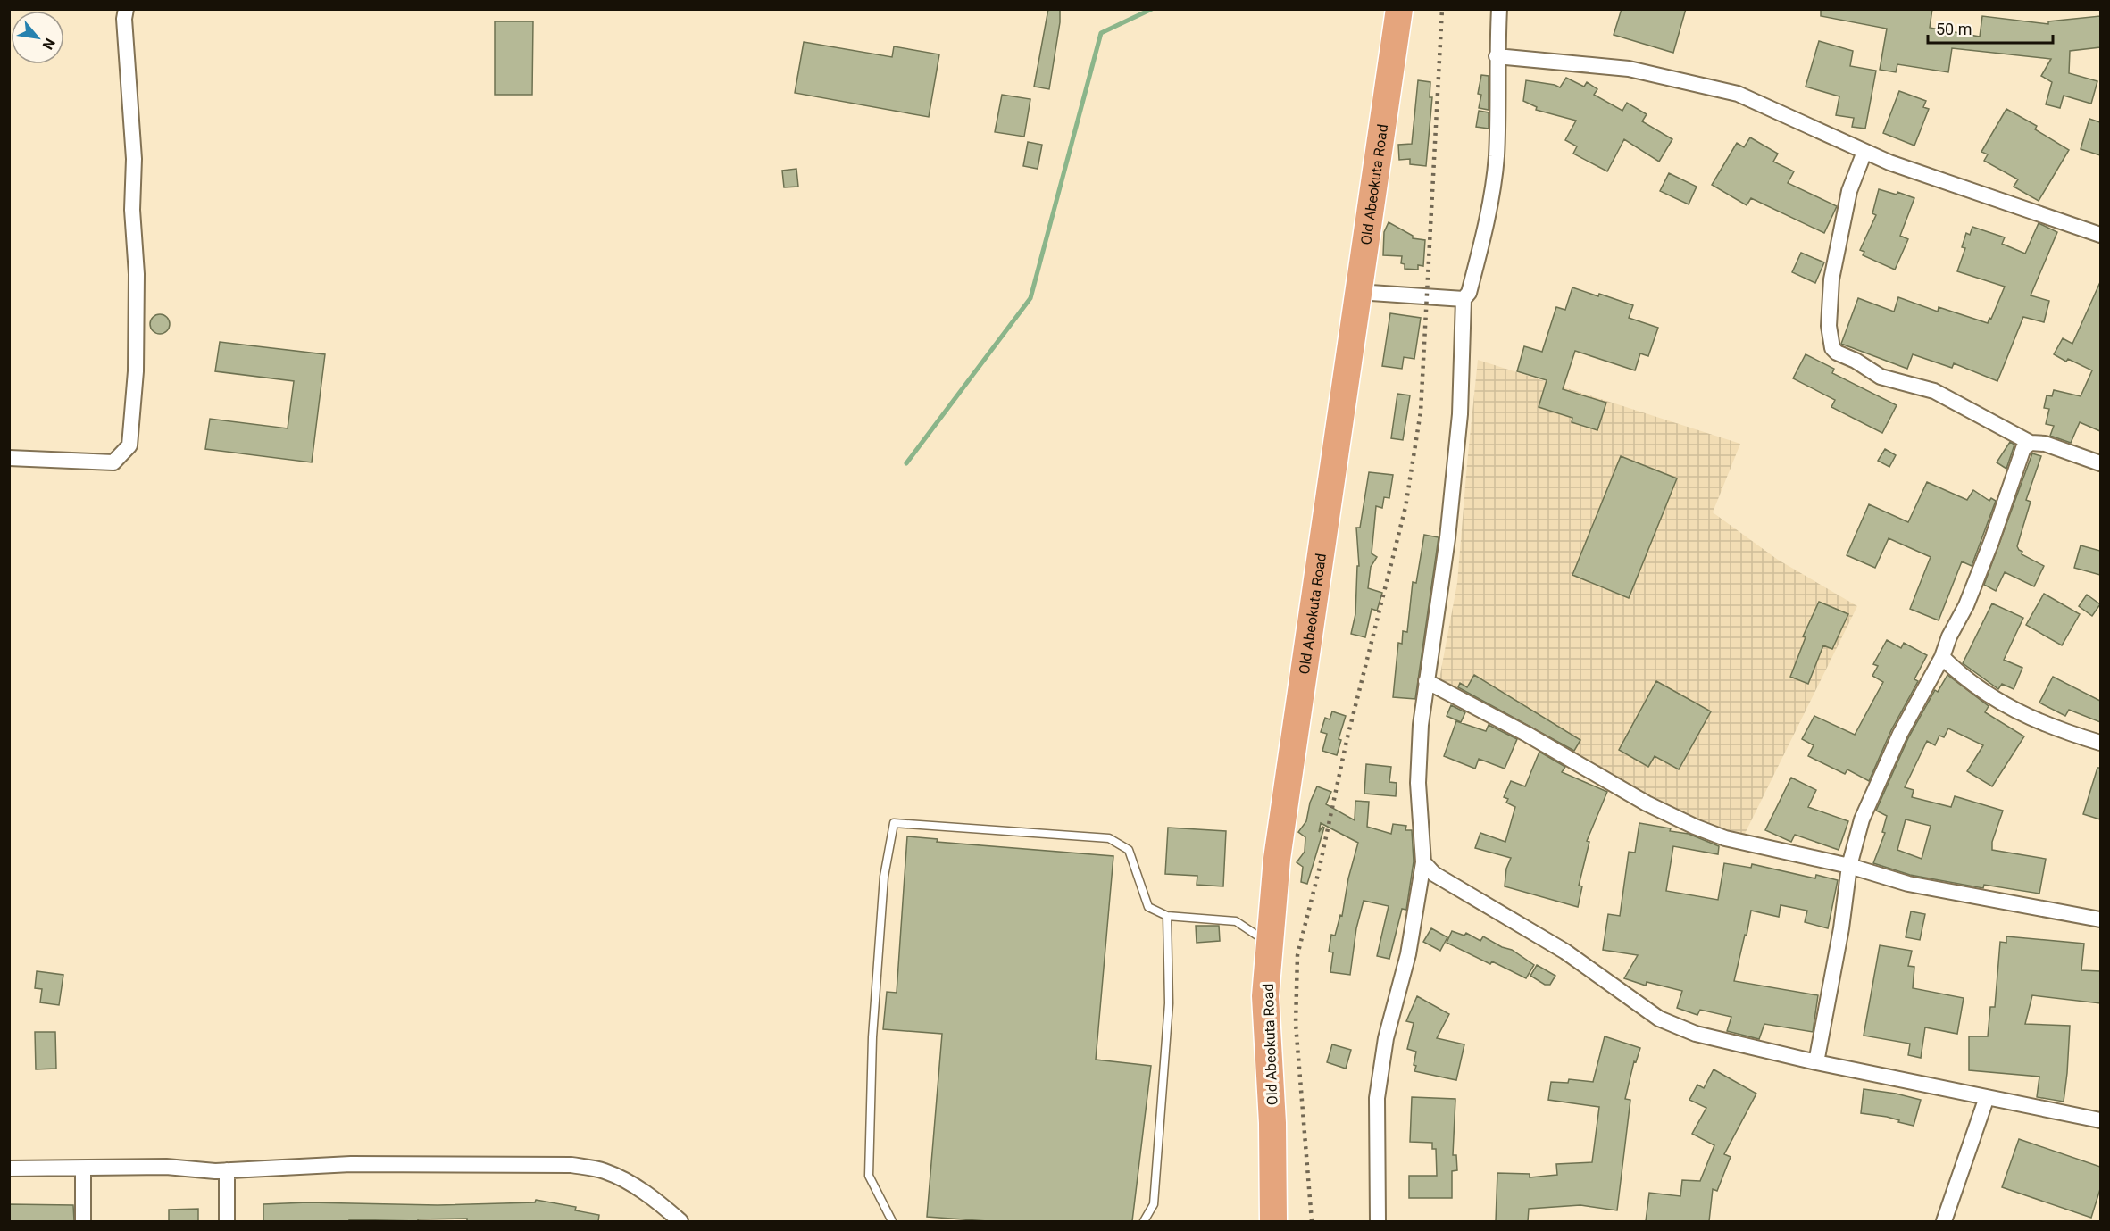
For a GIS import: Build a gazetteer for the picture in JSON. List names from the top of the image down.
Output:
{
  "streets": {
    "highway": ["Old Abeokuta Road"]
  },
  "scale_bar": "50 m",
  "north": "bottom right"
}
